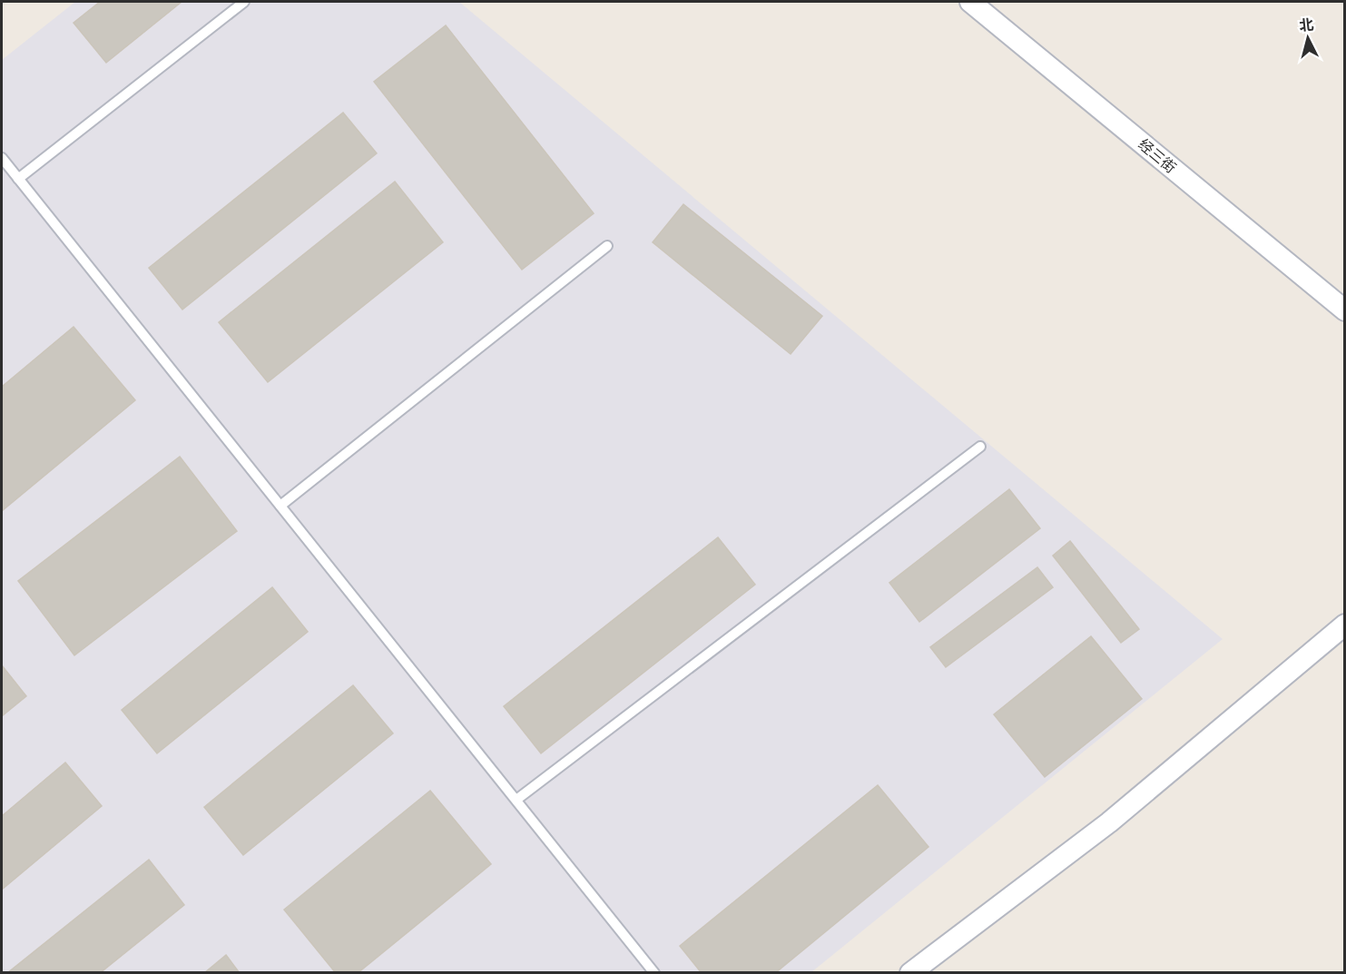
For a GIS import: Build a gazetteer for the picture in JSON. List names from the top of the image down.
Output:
{
  "streets": {
    "street": ["经三街"]
  },
  "north": "top"
}
